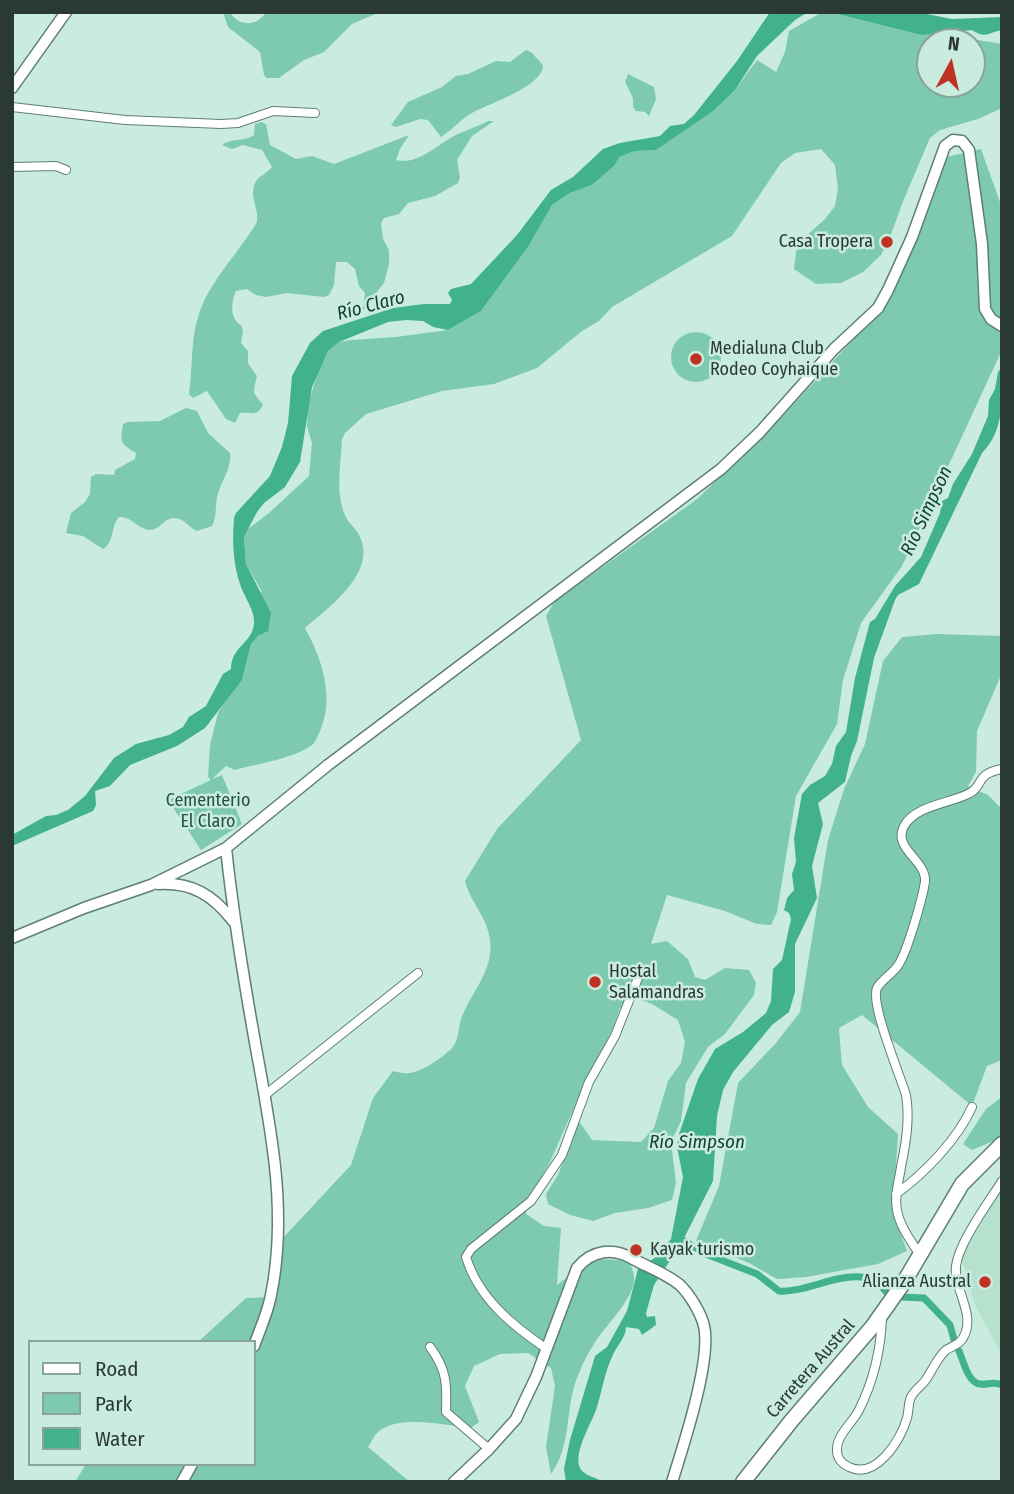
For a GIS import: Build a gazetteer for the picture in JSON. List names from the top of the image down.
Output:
{
  "streets": {
    "highway": ["Carretera Austral"]
  },
  "water": ["Río Claro", "Río Simpson"],
  "parks": ["Cementerio El Claro"],
  "places": [
    "Casa Tropera",
    "Medialuna Club Rodeo Coyhaique",
    "Hostal Salamandras",
    "Kayak turismo",
    "Alianza Austral"
  ],
  "legend": ["Road", "Park", "Water"],
  "north": "top"
}
